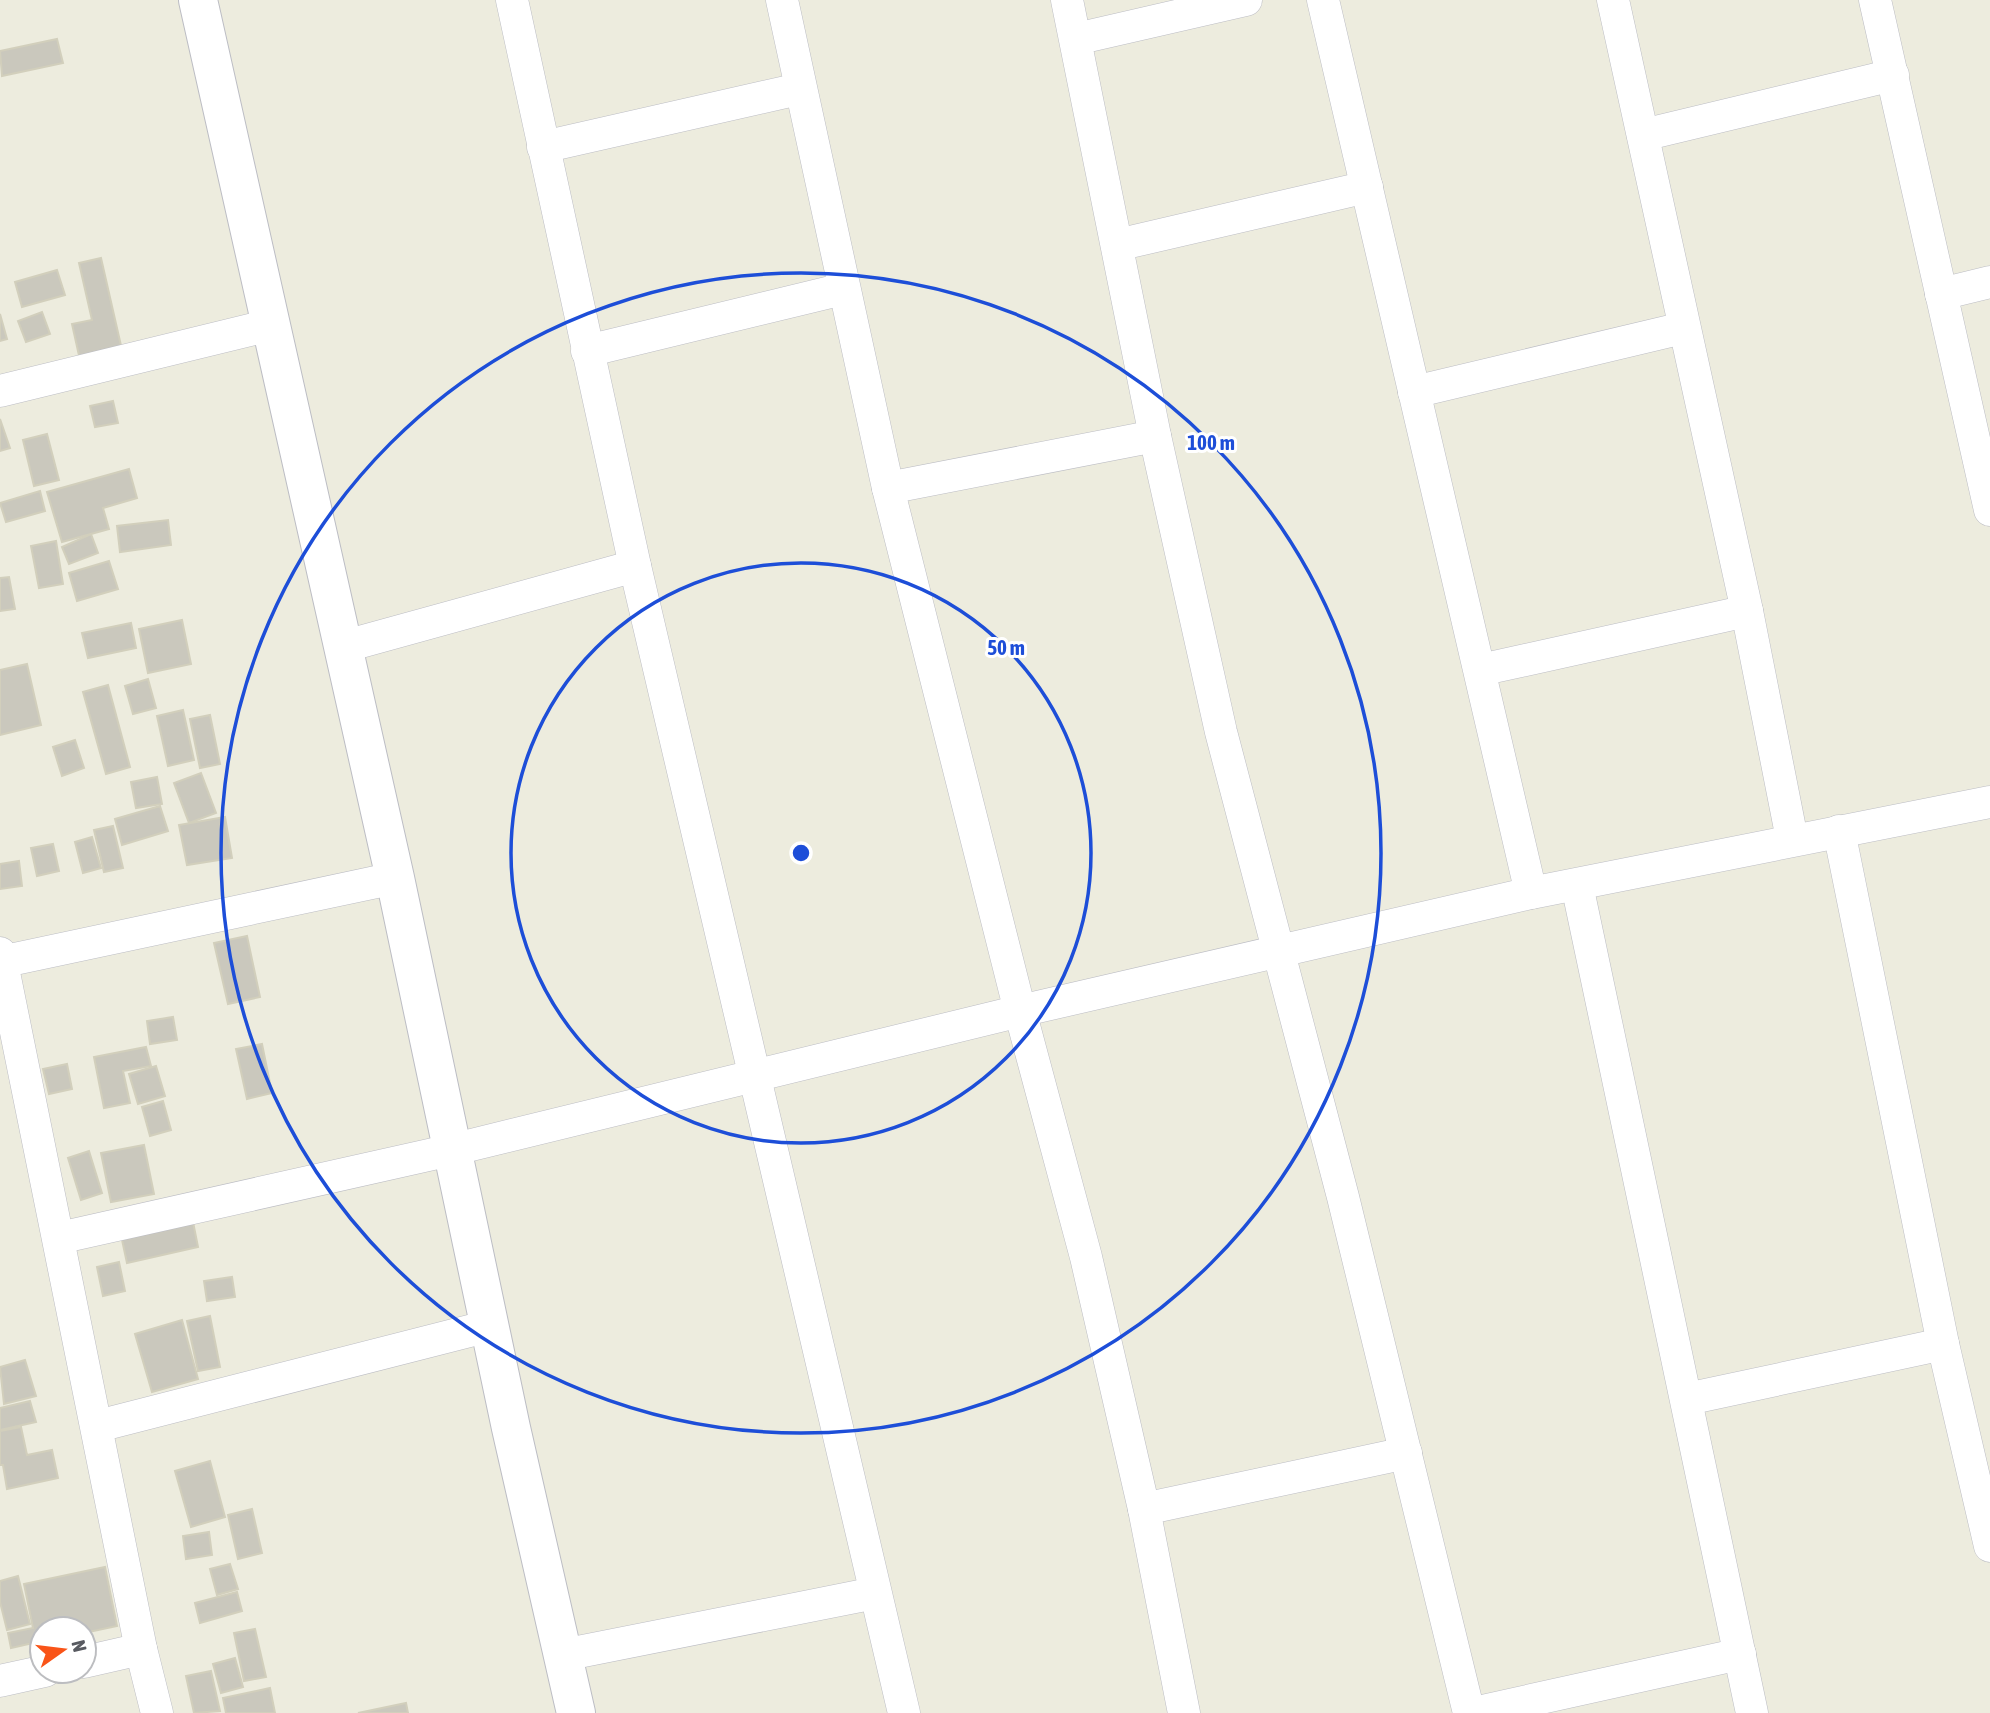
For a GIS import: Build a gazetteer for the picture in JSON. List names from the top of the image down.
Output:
{
  "north": "right",
  "rings": ["100 m", "50 m"]
}
